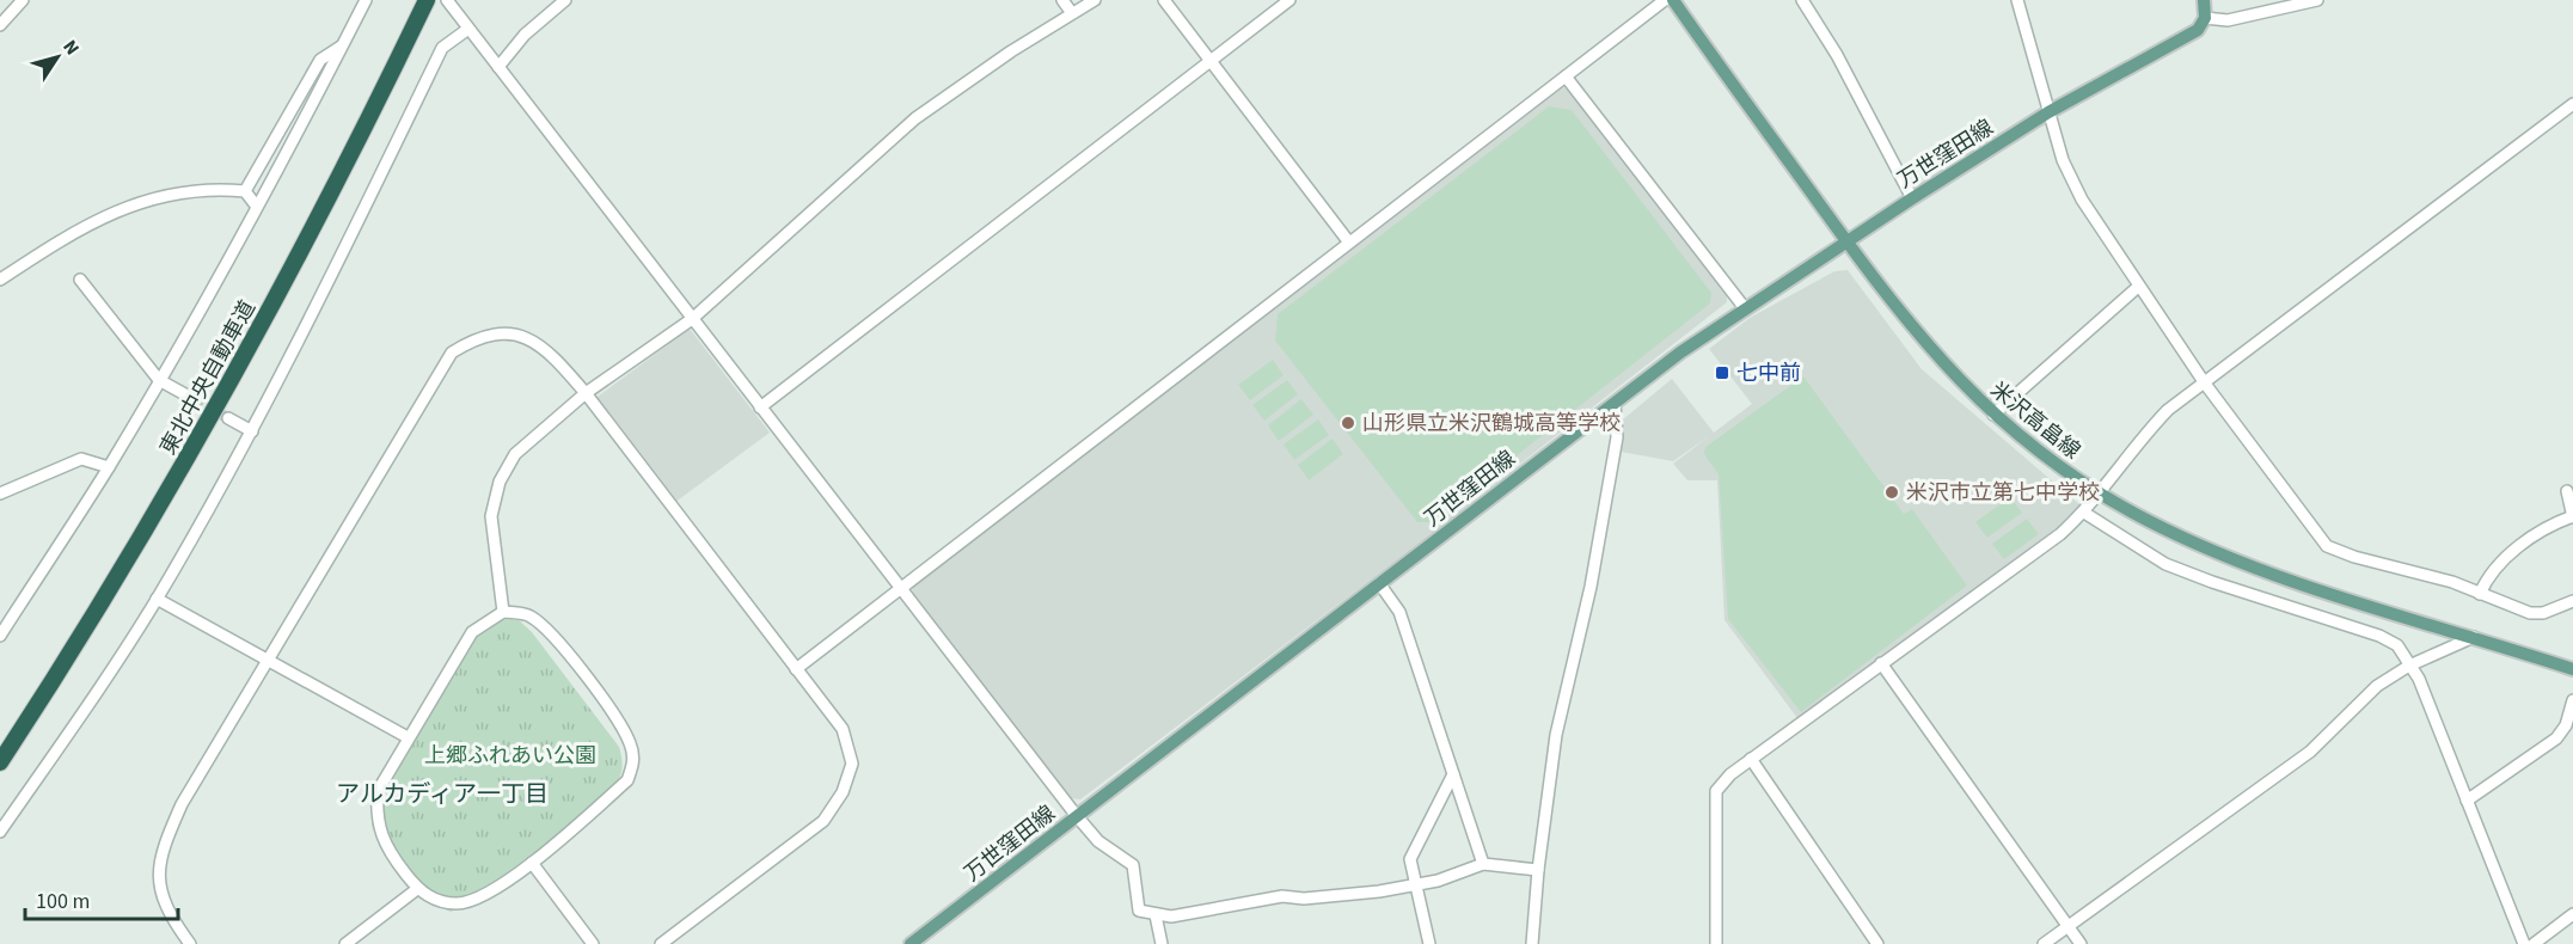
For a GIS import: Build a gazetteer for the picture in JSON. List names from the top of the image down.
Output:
{
  "streets": {
    "highway": ["東北中央自動車道"],
    "main road": ["万世窪田線", "米沢高畠線"]
  },
  "crossings": [
    ["万世窪田線", "米沢高畠線"]
  ],
  "districts": ["アルカディア一丁目"],
  "parks": ["上郷ふれあい公園"],
  "places": {
    "transit": ["七中前"],
    "other": ["山形県立米沢鶴城高等学校", "米沢市立第七中学校"]
  },
  "scale_bar": "100 m",
  "north": "top right"
}
